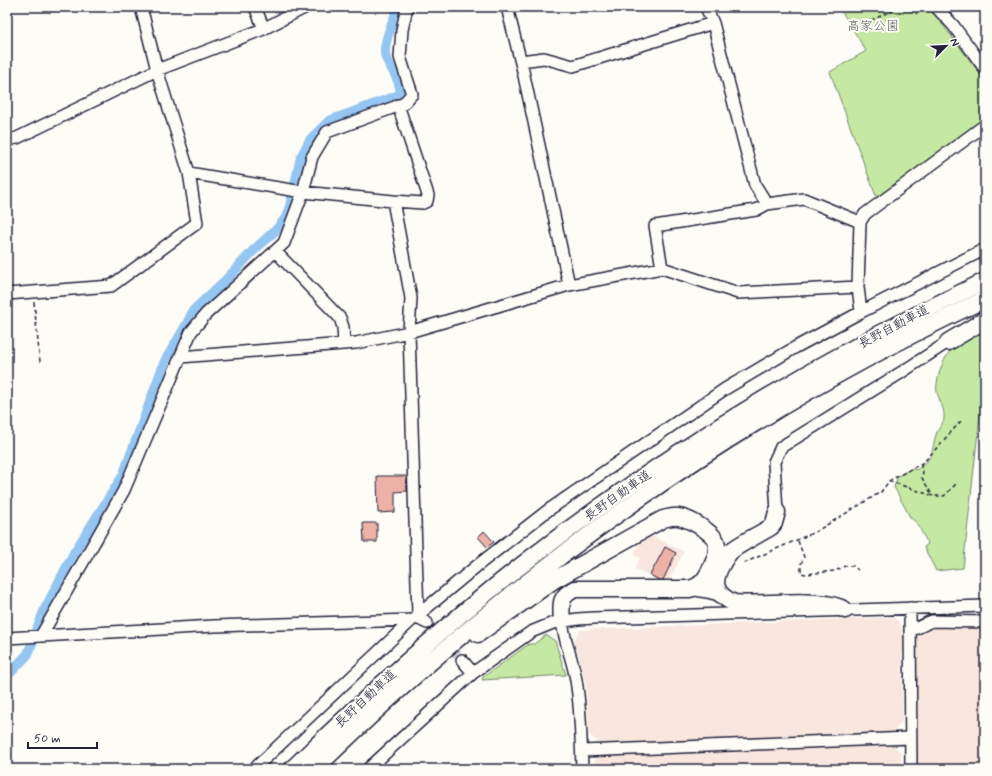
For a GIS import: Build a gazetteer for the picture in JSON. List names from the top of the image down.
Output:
{
  "streets": {
    "highway": ["長野自動車道"]
  },
  "parks": ["高家公園"],
  "scale_bar": "50 m",
  "north": "top right"
}
